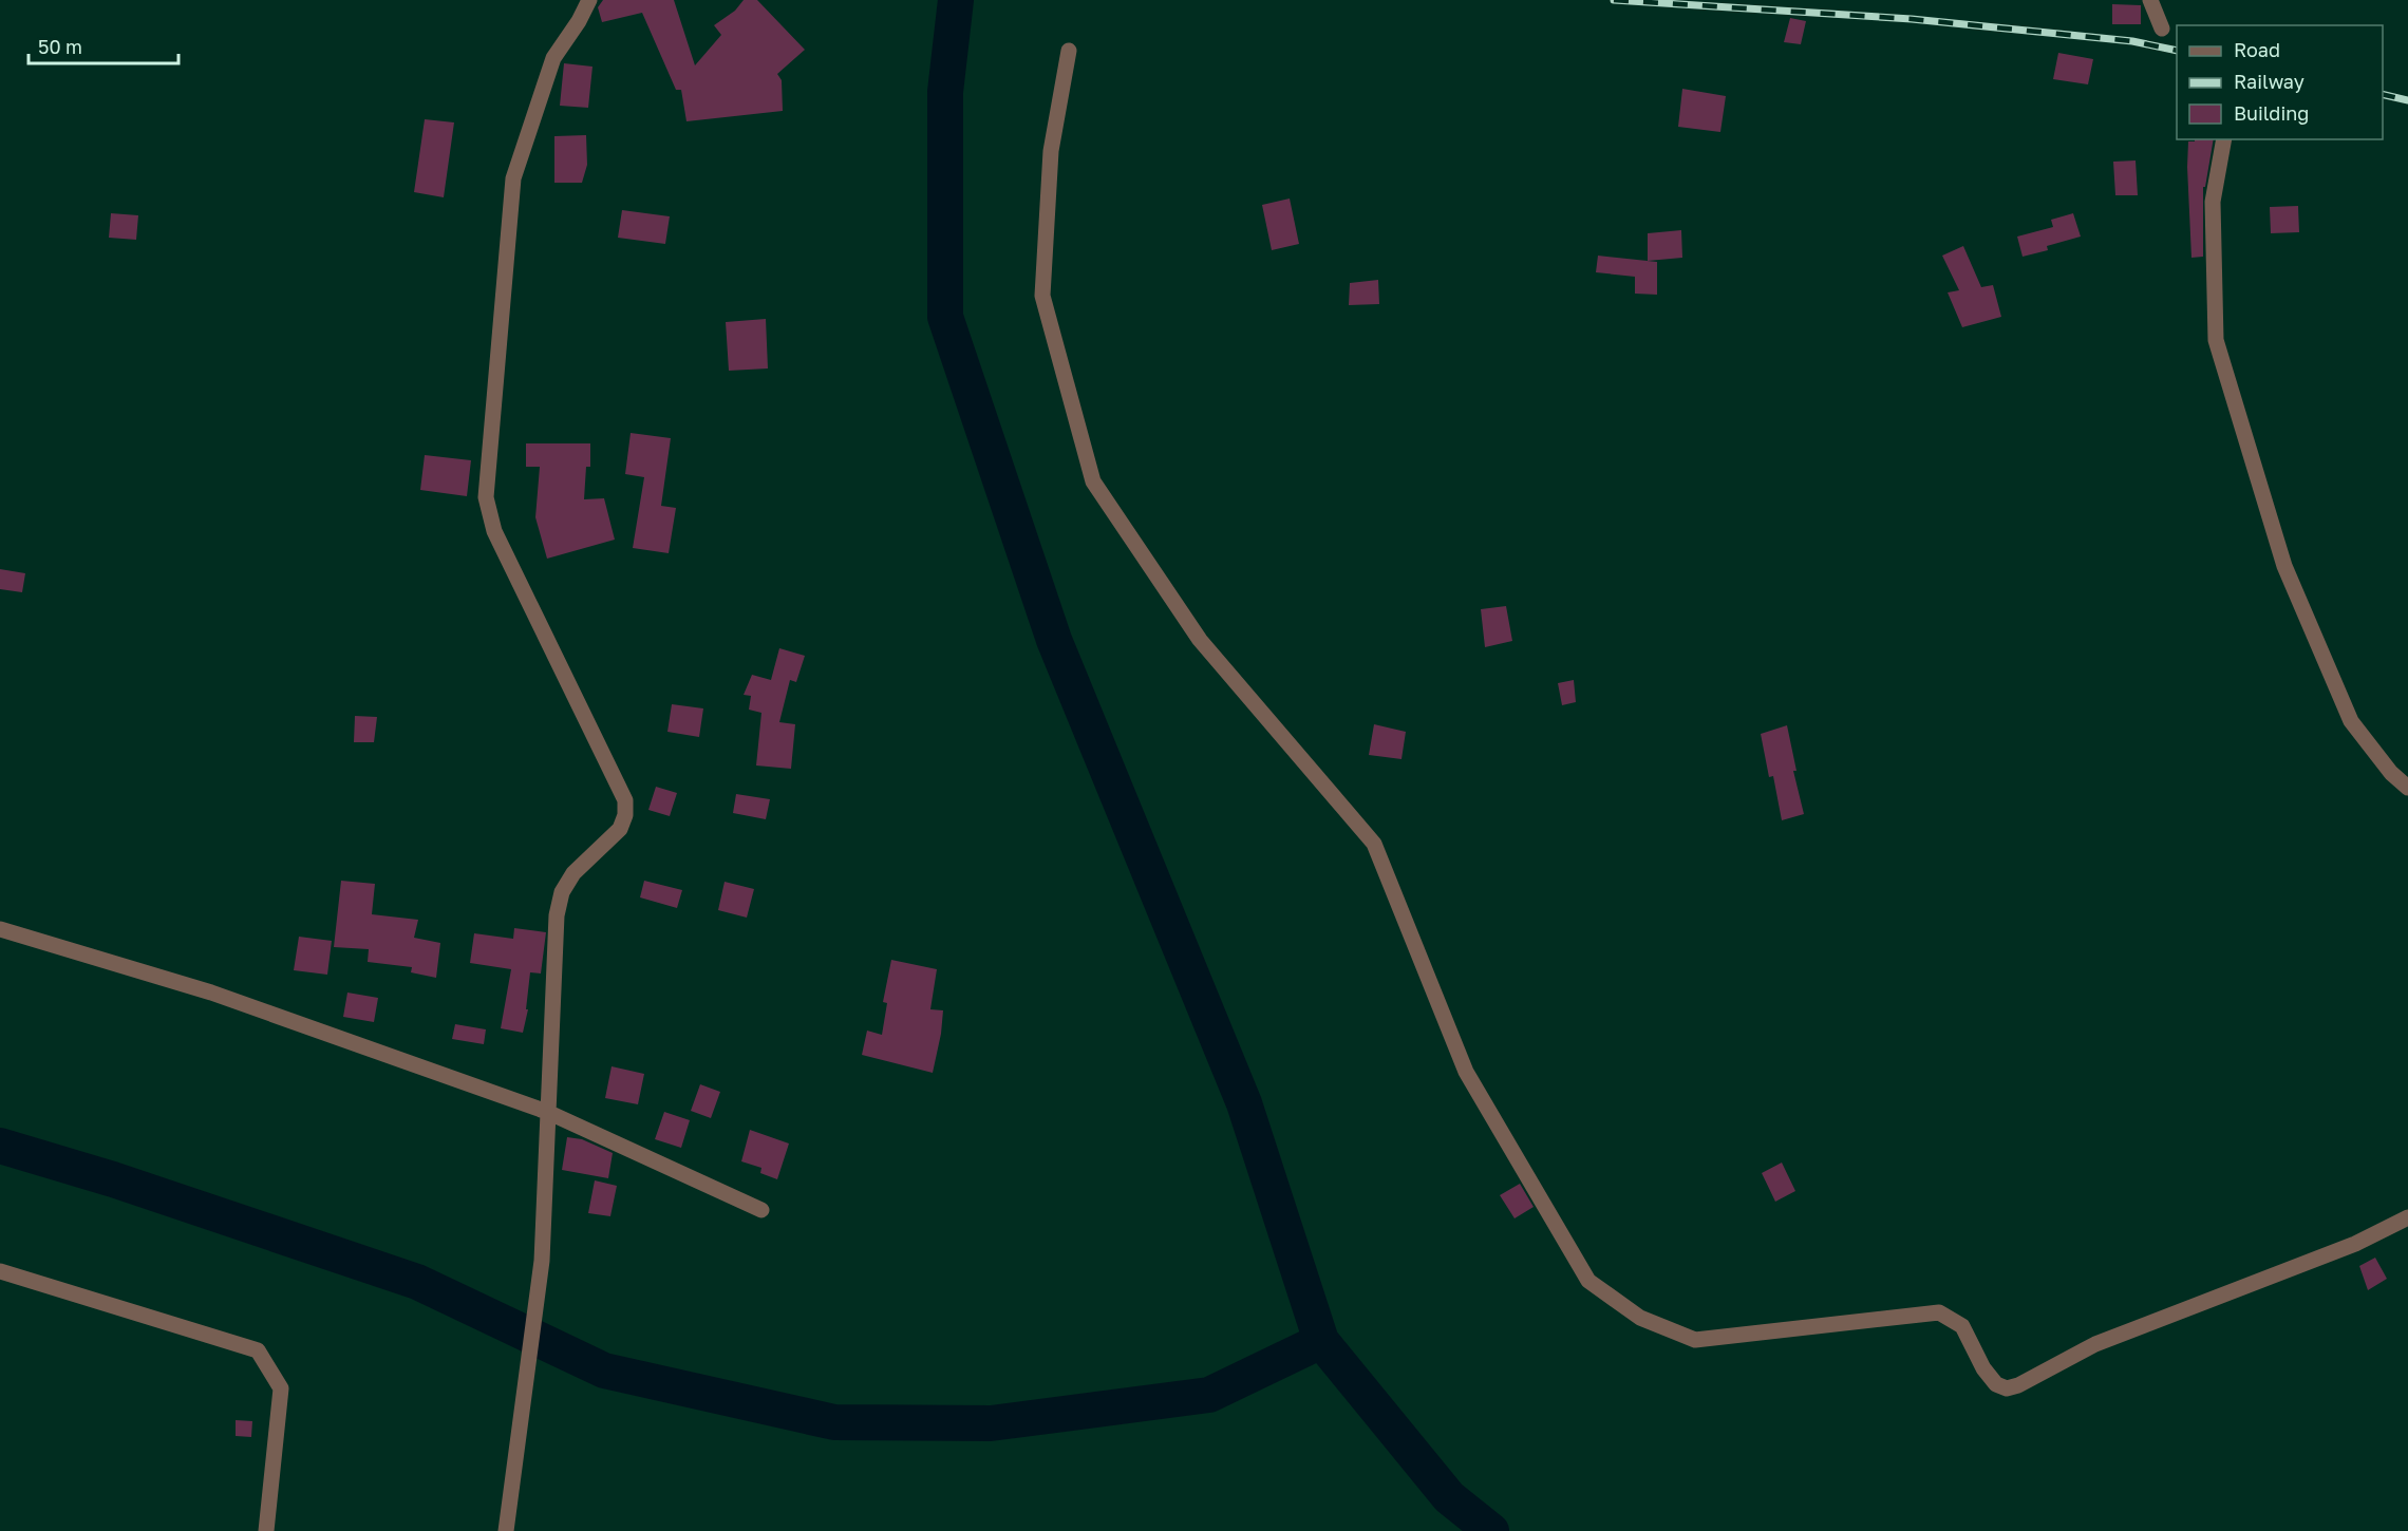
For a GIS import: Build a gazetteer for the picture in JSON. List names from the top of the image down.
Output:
{
  "legend": ["Road", "Railway", "Building"],
  "scale_bar": "50 m"
}
